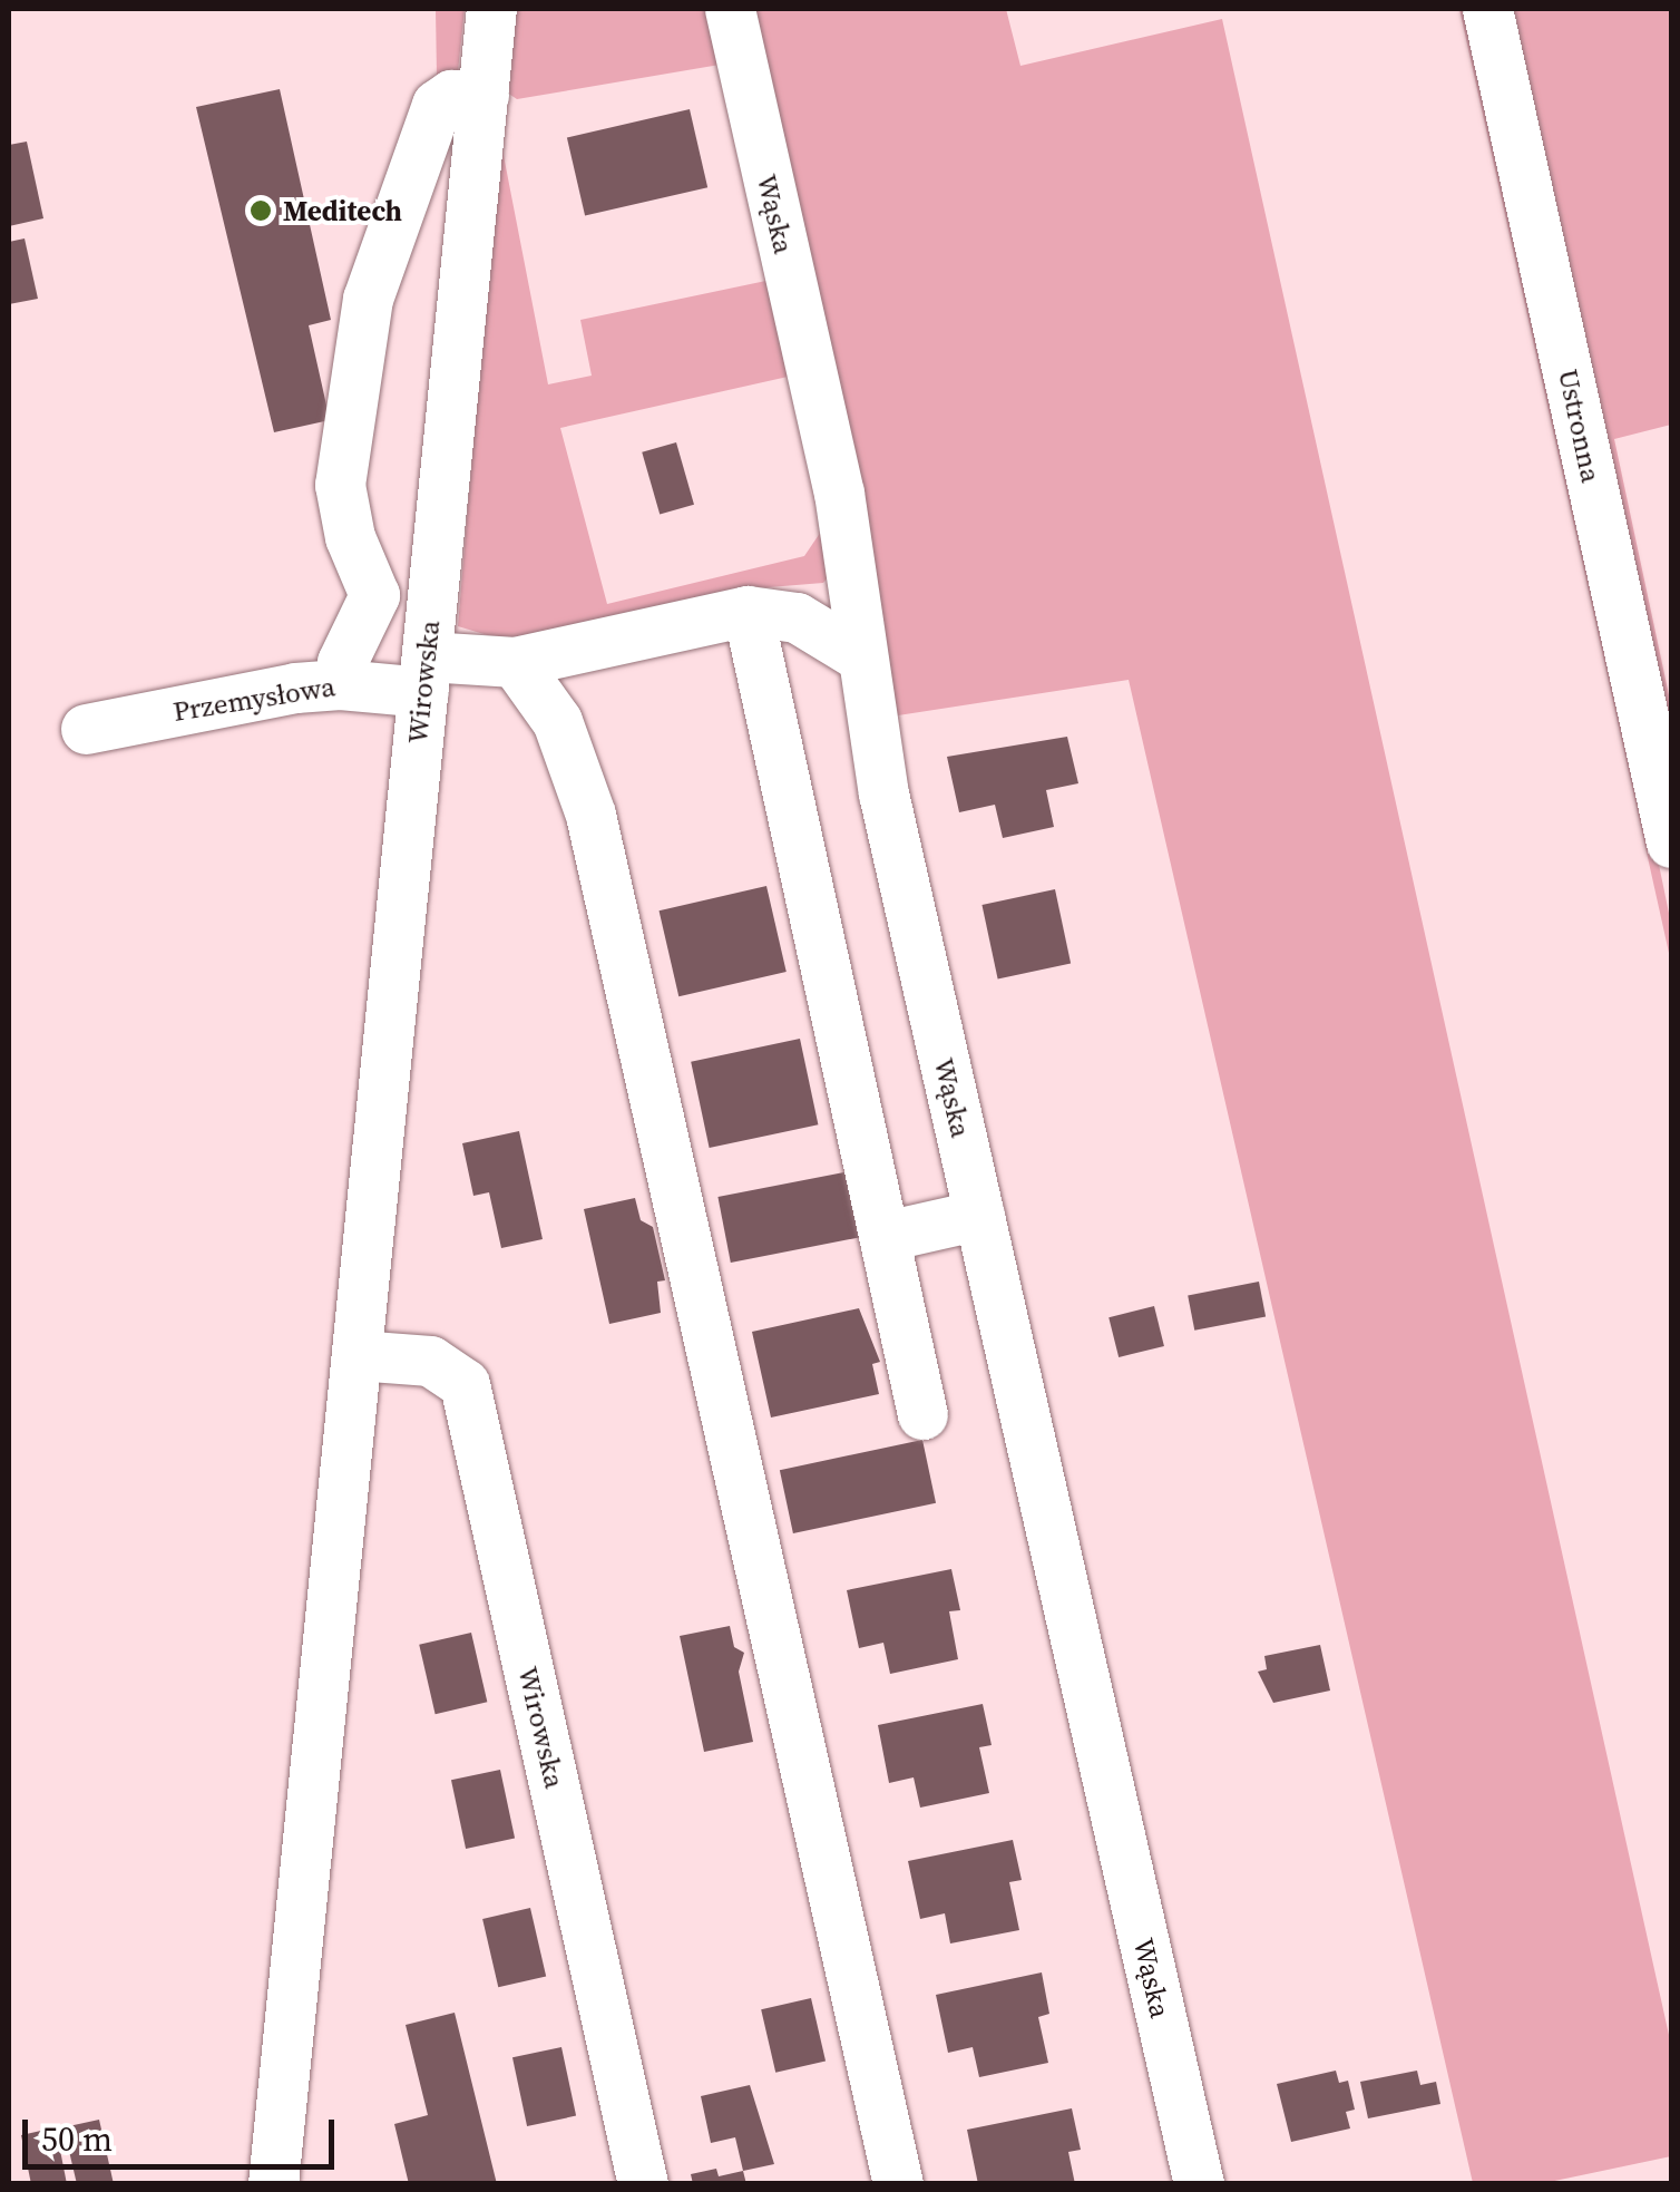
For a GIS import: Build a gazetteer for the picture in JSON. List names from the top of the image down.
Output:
{
  "streets": {
    "street": [
      "Wąska",
      "Ustronna",
      "Wirowska",
      "Przemysłowa"
    ]
  },
  "crossings": [
    ["Wirowska", "Przemysłowa"]
  ],
  "places": ["Meditech"],
  "scale_bar": "50 m"
}
